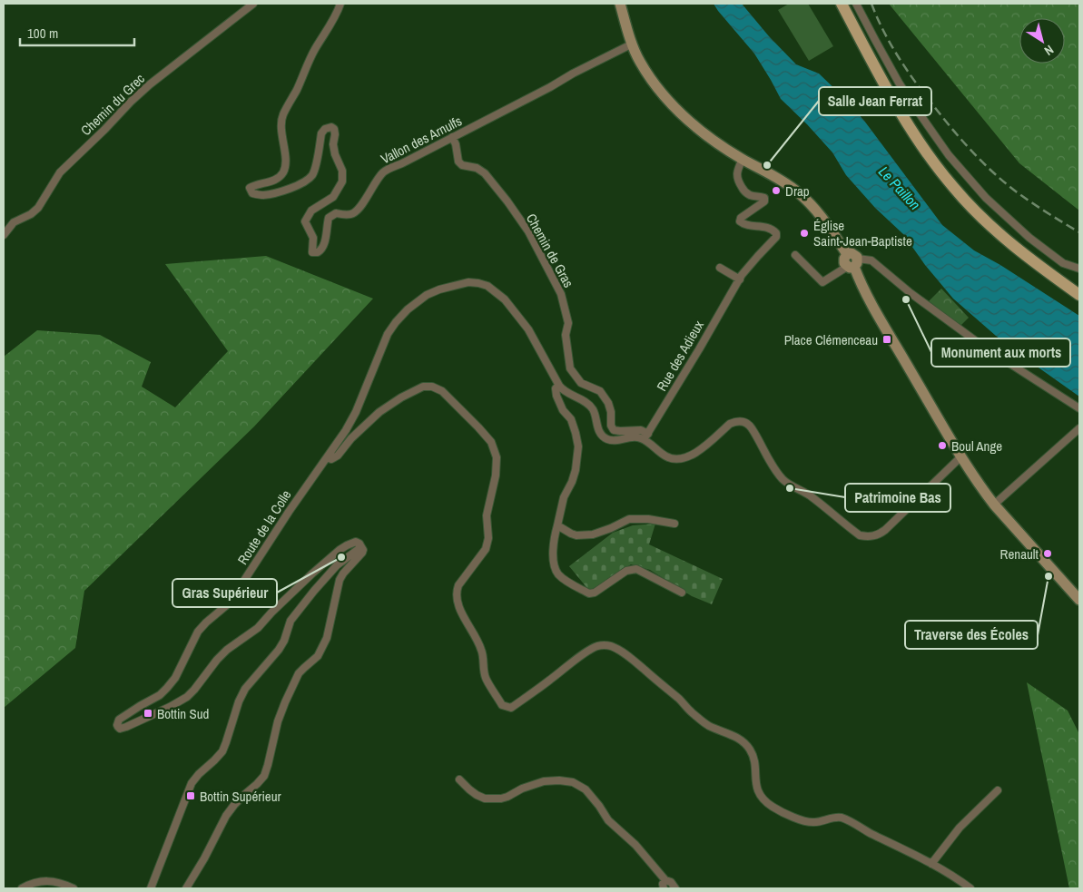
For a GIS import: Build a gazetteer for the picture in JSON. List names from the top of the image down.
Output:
{
  "streets": {
    "street": [
      "Chemin du Grec",
      "Vallon des Arnulfs",
      "Chemin de Gras",
      "Rue des Adieux",
      "Route de la Colle"
    ]
  },
  "crossings": [
    ["Vallon des Arnulfs", "Chemin de Gras"],
    ["Chemin de Gras", "Rue des Adieux"]
  ],
  "water": ["Le Paillon"],
  "places": {
    "other": [
      "Salle Jean Ferrat",
      "Drap",
      "Église Saint-Jean-Baptiste",
      "Monument aux morts",
      "Boul Ange",
      "Patrimoine Bas",
      "Renault",
      "Gras Supérieur",
      "Traverse des Écoles"
    ],
    "transit": ["Place Clémenceau", "Bottin Sud", "Bottin Supérieur"]
  },
  "scale_bar": "100 m",
  "north": "bottom right"
}
